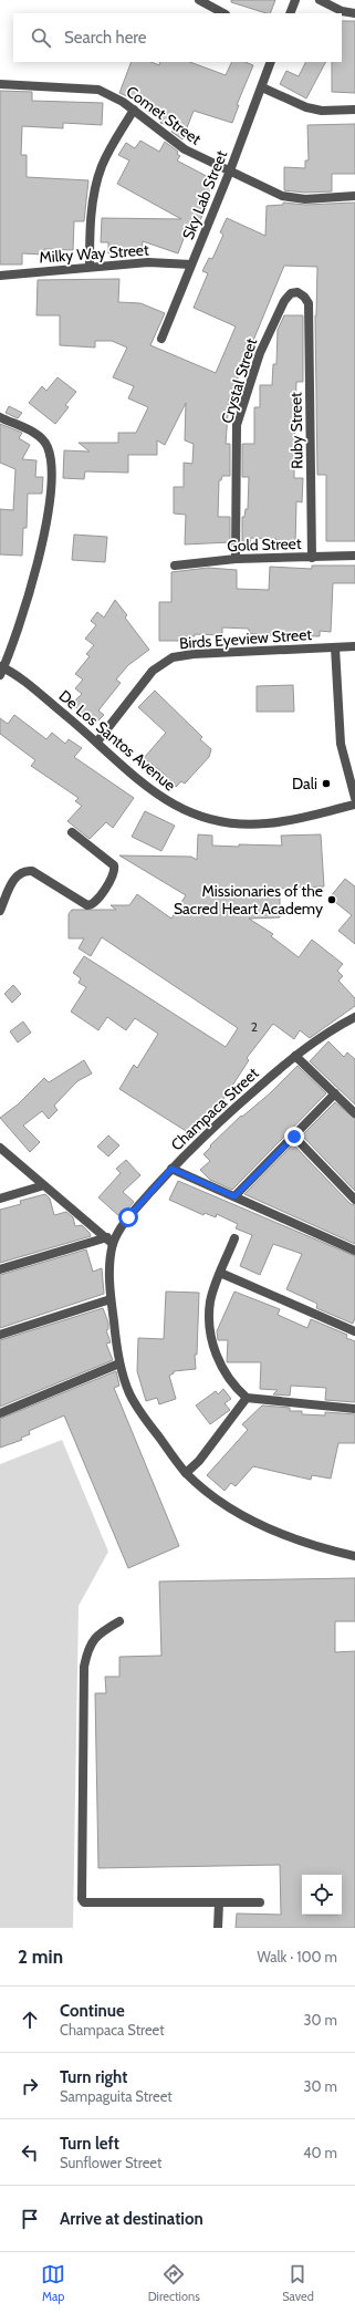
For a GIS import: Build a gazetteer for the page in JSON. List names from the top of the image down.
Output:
{
  "streets": {
    "street": [
      "Comet Street",
      "Sky Lab Street",
      "Milky Way Street",
      "Crystal Street",
      "Ruby Street",
      "Gold Street",
      "Birds Eyeview Street",
      "De Los Santos Avenue",
      "Champaca Street"
    ]
  },
  "crossings": [
    ["Comet Street", "Sky Lab Street"],
    ["Sky Lab Street", "Milky Way Street"],
    ["Crystal Street", "Ruby Street"],
    ["Crystal Street", "Gold Street"],
    ["Ruby Street", "Gold Street"],
    ["Birds Eyeview Street", "De Los Santos Avenue"]
  ],
  "places": ["Dali", "Missionaries of the Sacred Heart Academy"],
  "house_numbers": ["2"],
  "page": {
    "search": "Search here",
    "heading": ["2 min", "Walk · 100 m"],
    "list": [
      ["Continue", "Champaca Street", "30 m"],
      ["Turn right", "Sampaguita Street", "30 m"],
      ["Turn left", "Sunflower Street", "40 m"],
      "Arrive at destination"
    ],
    "nav": ["Map", "Directions", "Saved"]
  }
}
